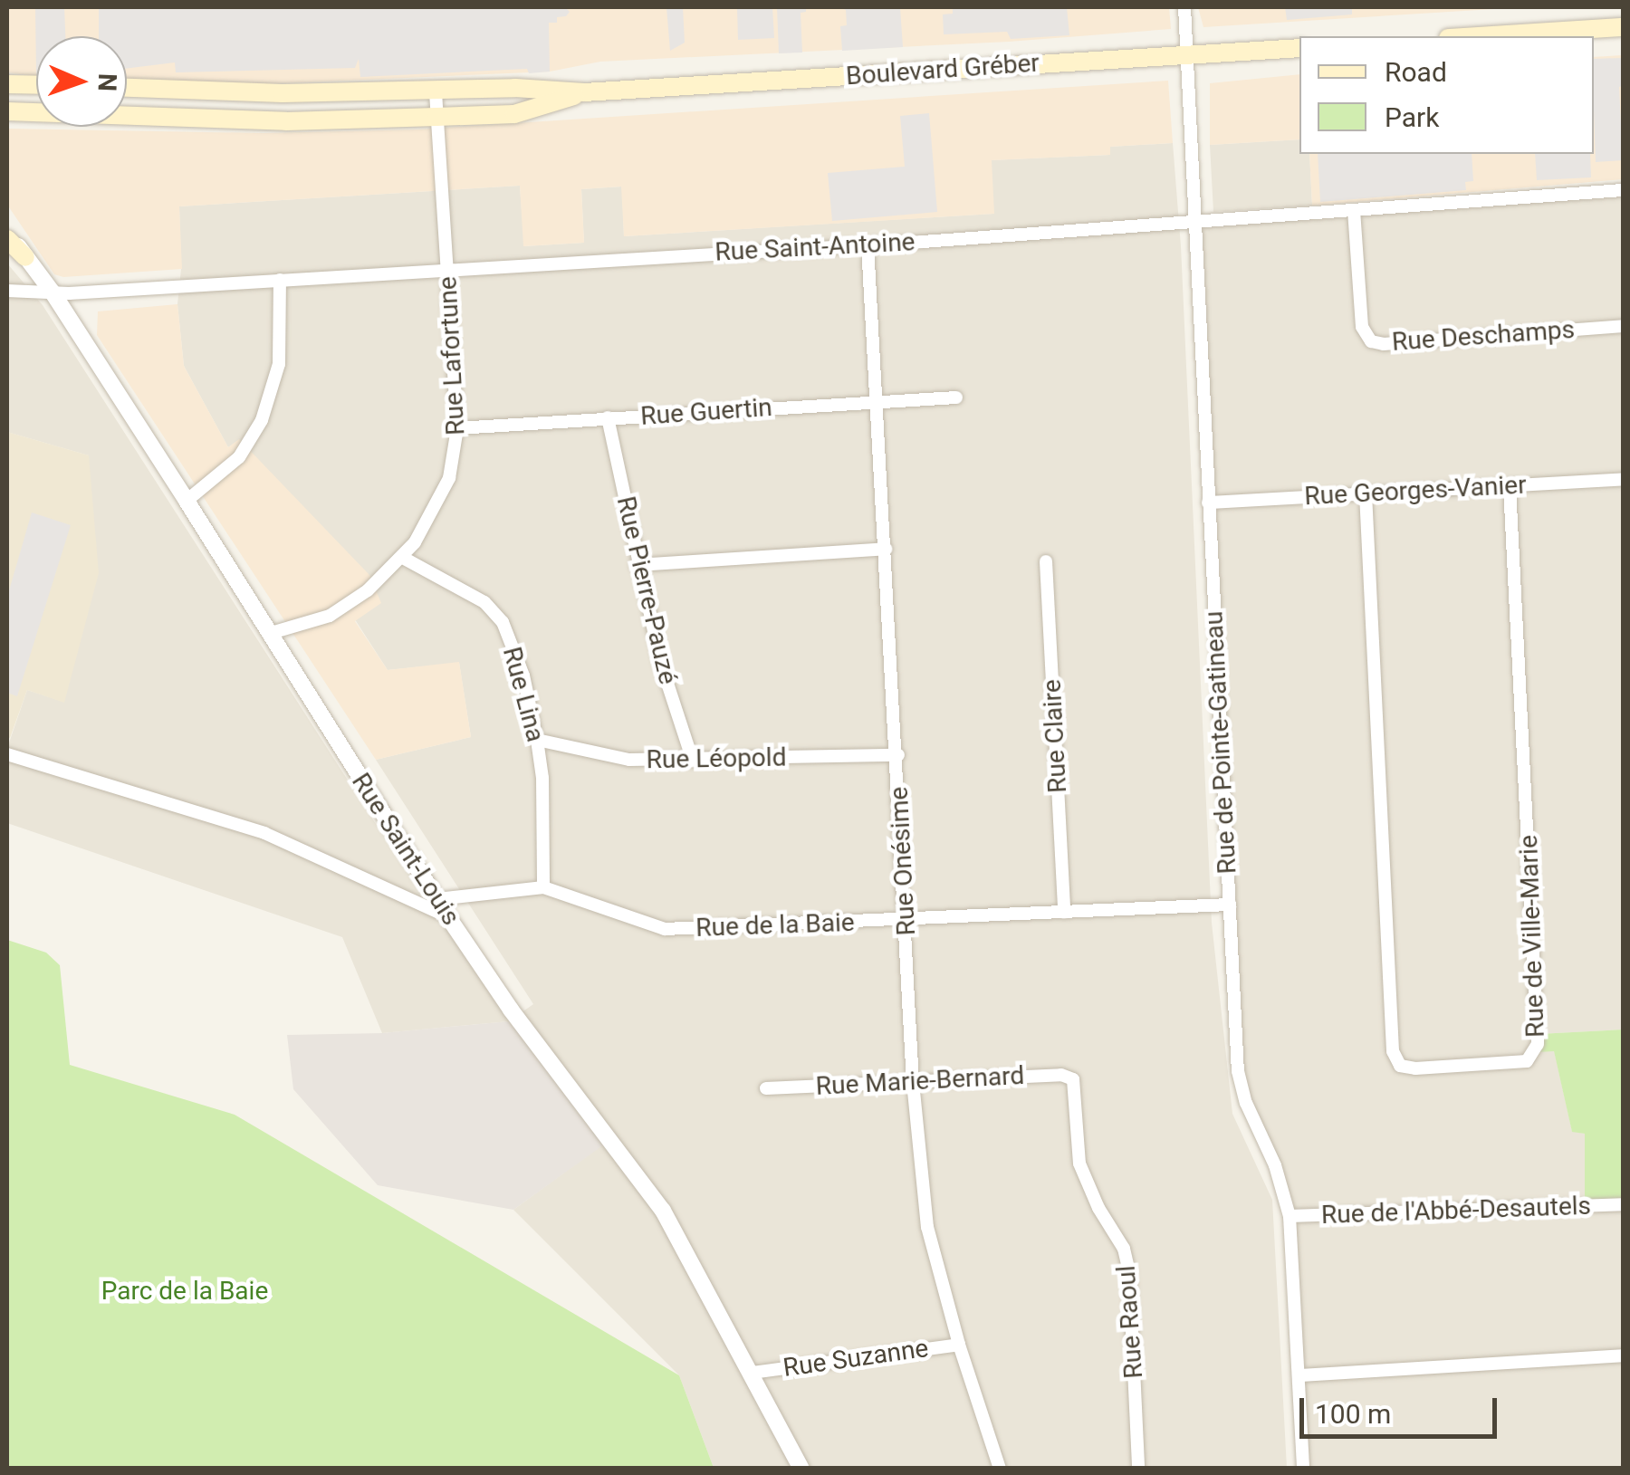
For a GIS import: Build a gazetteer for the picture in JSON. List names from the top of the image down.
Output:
{
  "streets": {
    "main road": ["Boulevard Gréber"],
    "street": [
      "Rue Saint-Antoine",
      "Rue Deschamps",
      "Rue Lafortune",
      "Rue Guertin",
      "Rue Georges-Vanier",
      "Rue Pierre-Pauzé",
      "Rue Lina",
      "Rue Claire",
      "Rue de Pointe-Gatineau",
      "Rue Léopold",
      "Rue Saint-Louis",
      "Rue Onésime",
      "Rue de la Baie",
      "Rue de Ville-Marie",
      "Rue Marie-Bernard",
      "Rue de l'Abbé-Desautels",
      "Rue Raoul",
      "Rue Suzanne"
    ]
  },
  "crossings": [
    ["Boulevard Gréber", "Rue Lafortune"],
    ["Boulevard Gréber", "Rue de Pointe-Gatineau"],
    ["Rue Saint-Antoine", "Rue Deschamps"],
    ["Rue Saint-Antoine", "Rue Lafortune"],
    ["Rue Saint-Antoine", "Rue de Pointe-Gatineau"],
    ["Rue Saint-Antoine", "Rue Saint-Louis"],
    ["Rue Saint-Antoine", "Rue Onésime"],
    ["Rue Lafortune", "Rue Guertin"],
    ["Rue Lafortune", "Rue Lina"],
    ["Rue Lafortune", "Rue Saint-Louis"],
    ["Rue Guertin", "Rue Pierre-Pauzé"],
    ["Rue Guertin", "Rue Onésime"],
    ["Rue Georges-Vanier", "Rue de Pointe-Gatineau"],
    ["Rue Georges-Vanier", "Rue de Ville-Marie"],
    ["Rue Pierre-Pauzé", "Rue Léopold"],
    ["Rue Lina", "Rue Léopold"],
    ["Rue Lina", "Rue de la Baie"],
    ["Rue Claire", "Rue de la Baie"],
    ["Rue de Pointe-Gatineau", "Rue de la Baie"],
    ["Rue de Pointe-Gatineau", "Rue de l'Abbé-Desautels"],
    ["Rue Léopold", "Rue Onésime"],
    ["Rue Saint-Louis", "Rue de la Baie"],
    ["Rue Saint-Louis", "Rue Suzanne"],
    ["Rue Onésime", "Rue de la Baie"],
    ["Rue Onésime", "Rue Marie-Bernard"],
    ["Rue Onésime", "Rue Suzanne"],
    ["Rue Marie-Bernard", "Rue Raoul"]
  ],
  "parks": ["Parc de la Baie"],
  "legend": ["Road", "Park"],
  "scale_bar": "100 m",
  "north": "right"
}
